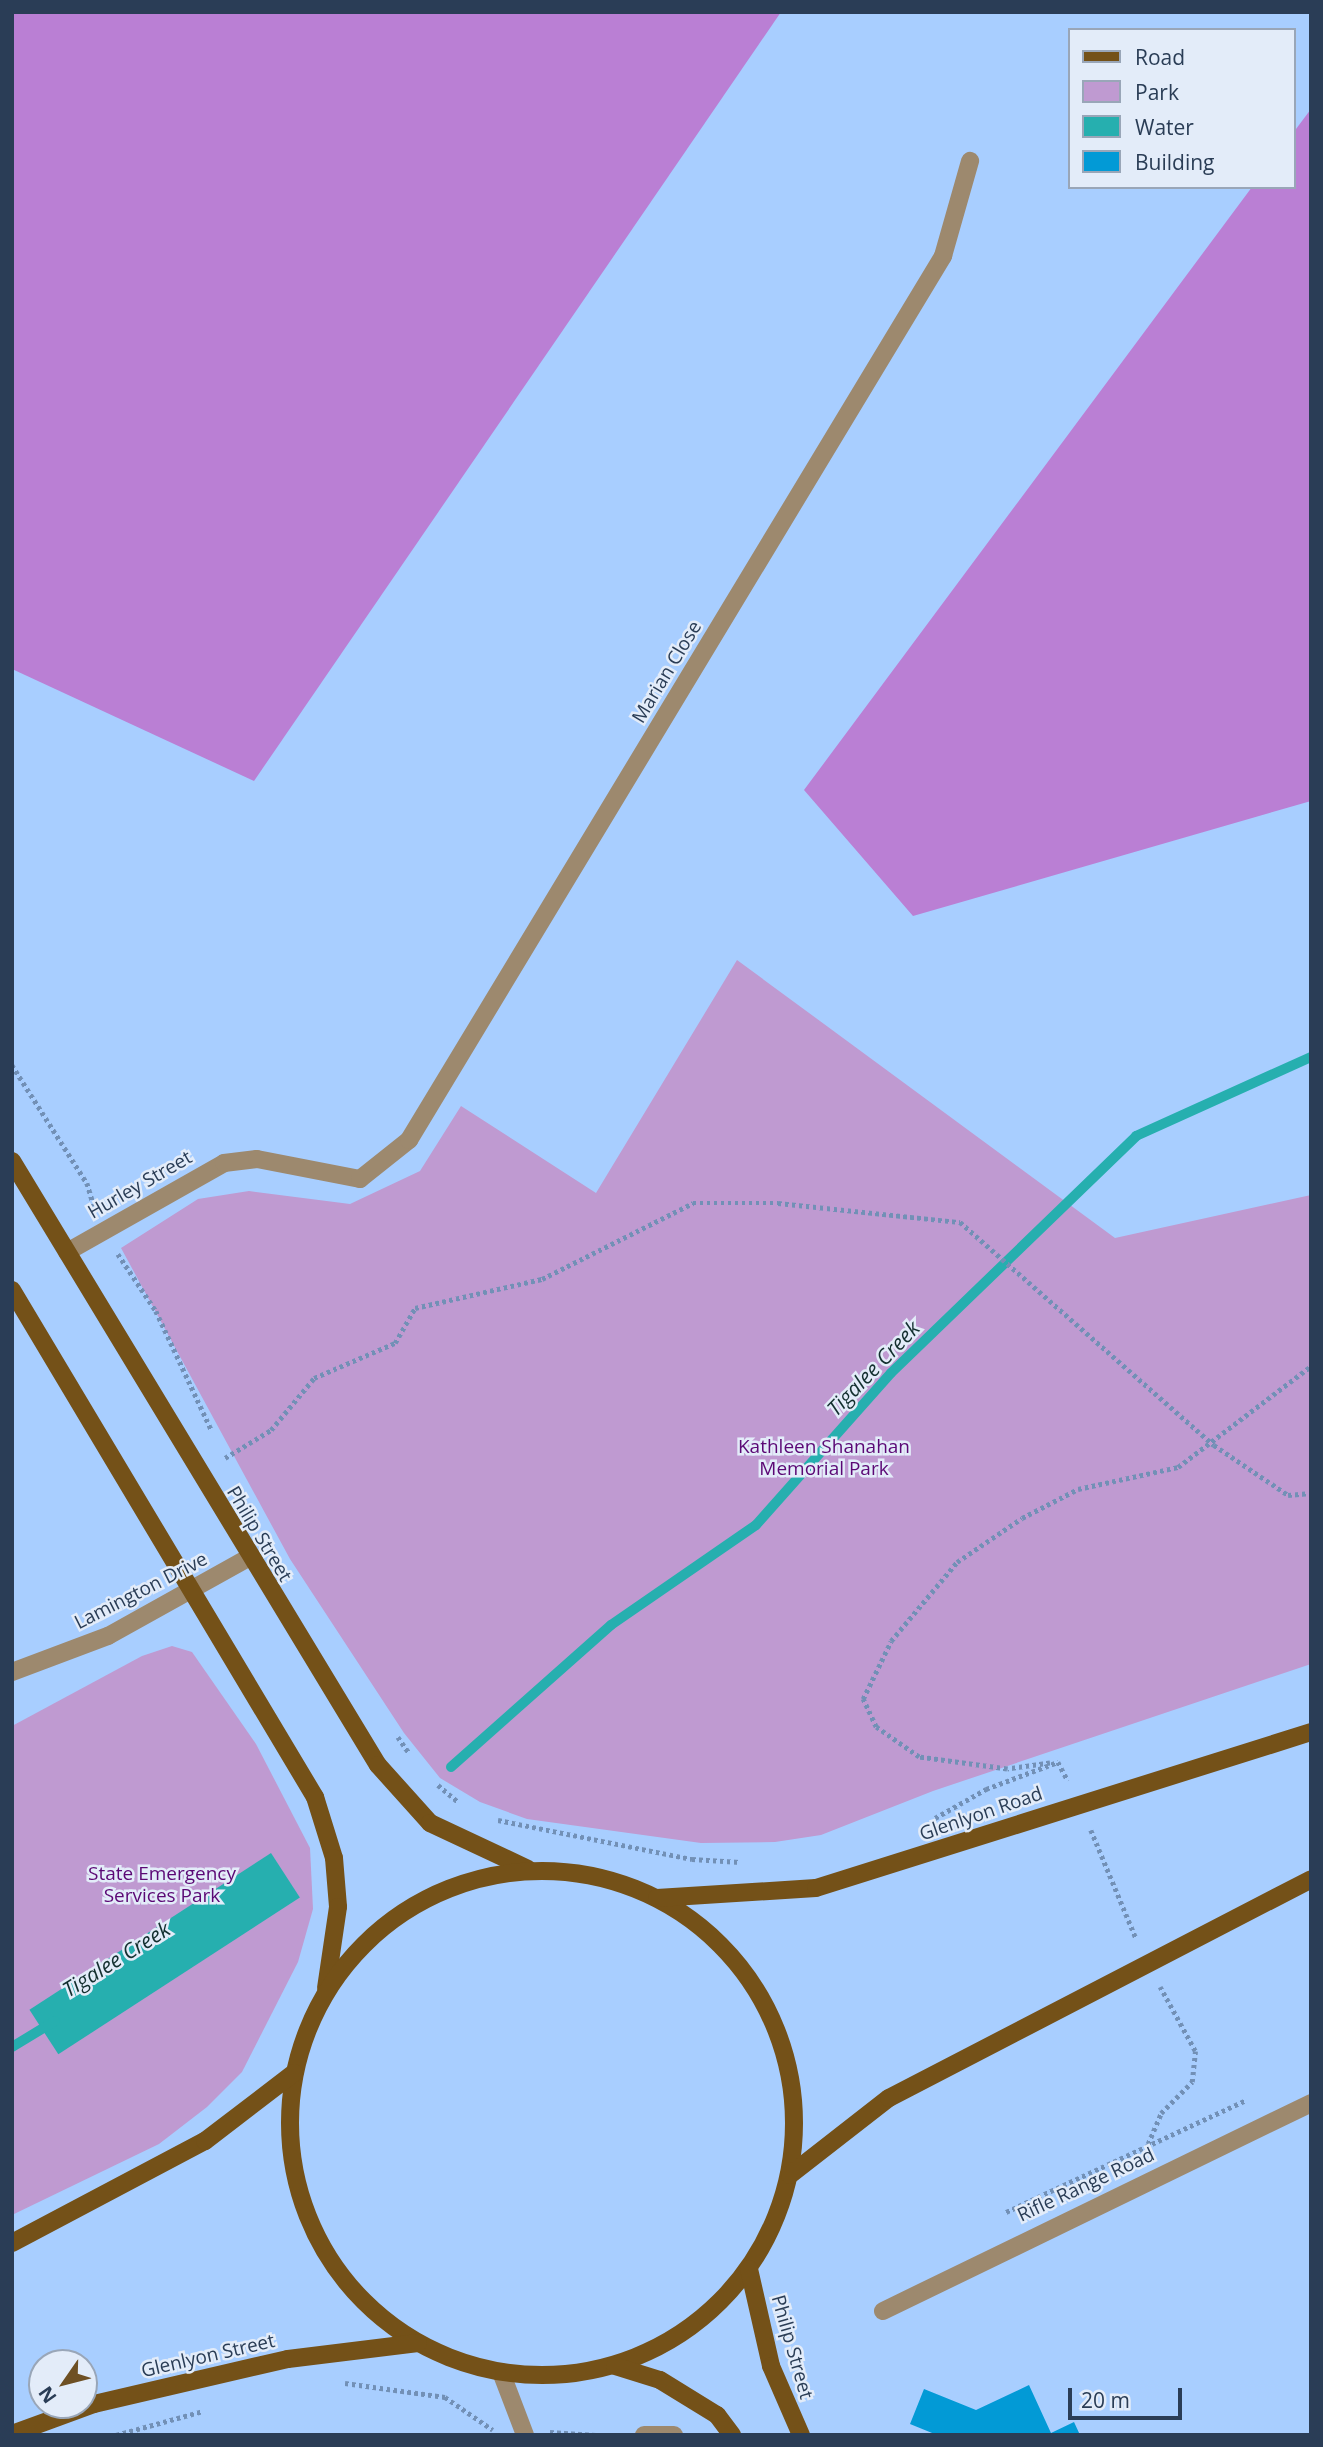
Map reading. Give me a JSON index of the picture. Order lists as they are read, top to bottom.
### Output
{
  "streets": {
    "main road": ["Philip Street", "Glenlyon Road", "Glenlyon Street"],
    "street": [
      "Marian Close",
      "Hurley Street",
      "Lamington Drive",
      "Rifle Range Road"
    ]
  },
  "crossings": [
    ["Marian Close", "Hurley Street"],
    ["Hurley Street", "Philip Street"],
    ["Philip Street", "Lamington Drive"]
  ],
  "water": ["Tigalee Creek"],
  "parks": ["Kathleen Shanahan Memorial Park", "State Emergency Services Park"],
  "legend": [
    "Road",
    "Park",
    "Water",
    "Building"
  ],
  "scale_bar": "20 m",
  "north": "bottom left"
}
